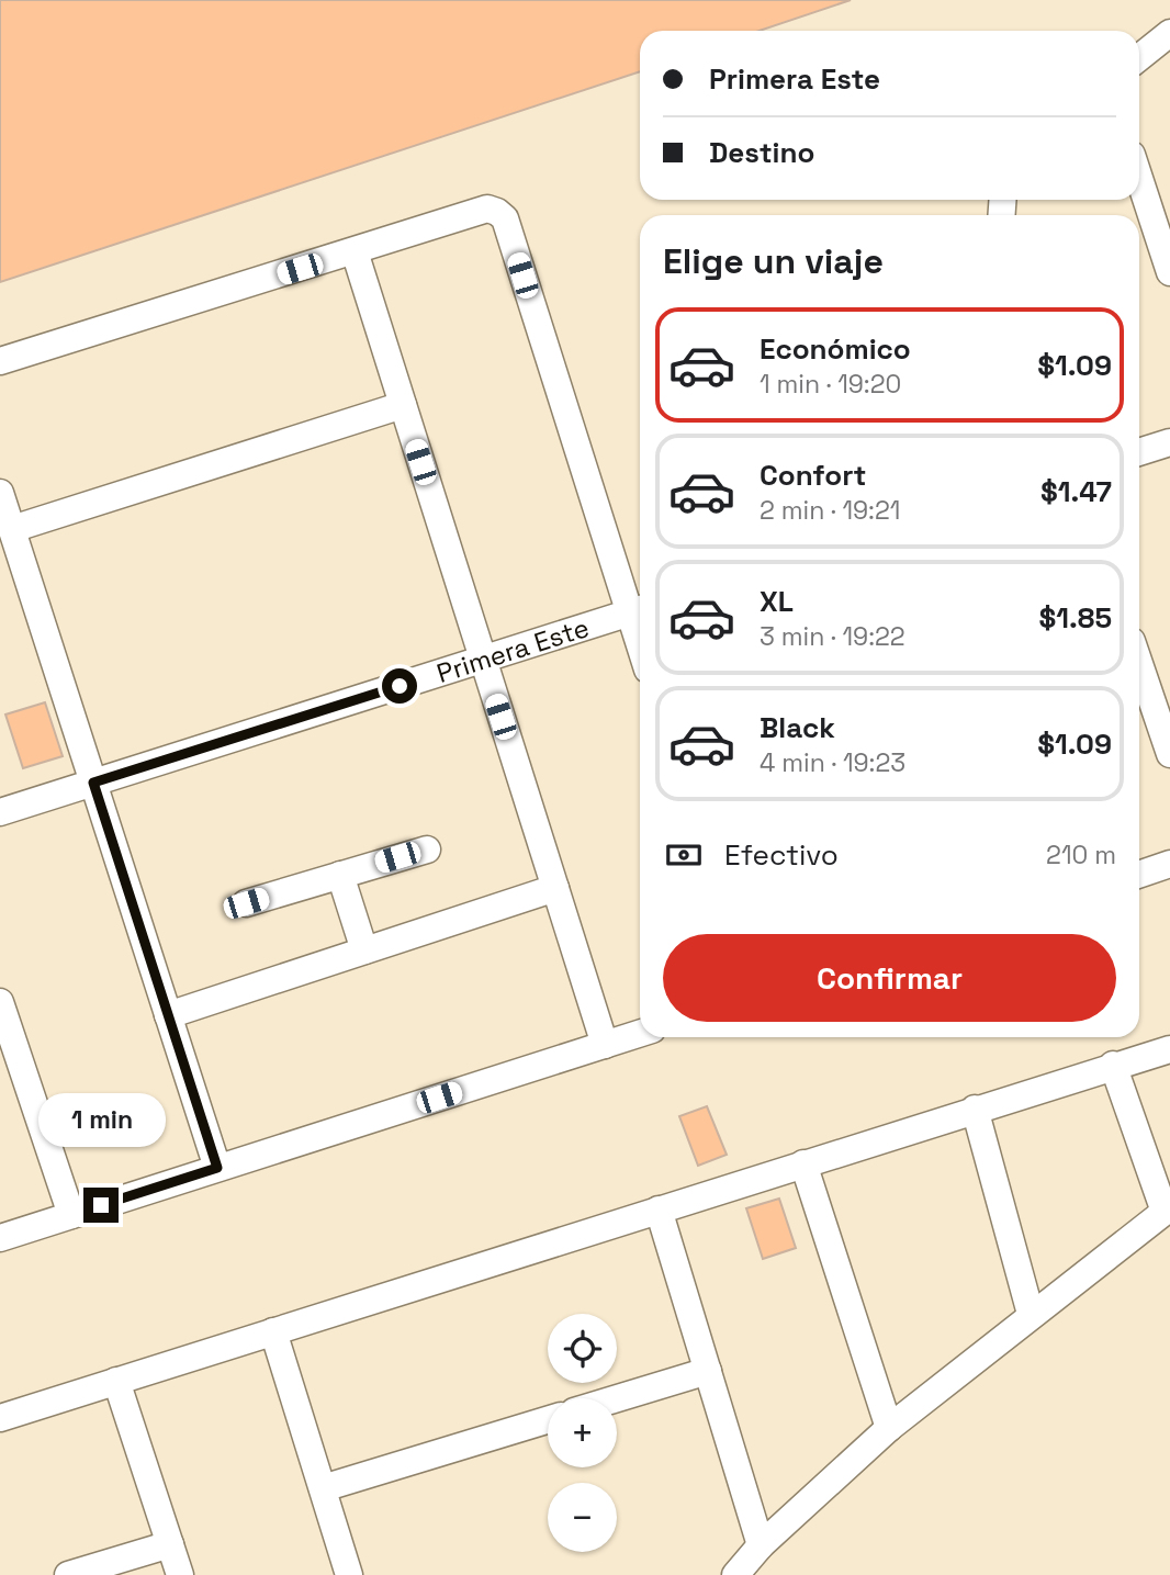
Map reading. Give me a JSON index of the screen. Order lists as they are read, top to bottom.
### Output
{
  "streets": {
    "street": ["Primera Este"]
  },
  "page": {
    "banner": ["Primera Este", "Destino"],
    "heading": "Elige un viaje",
    "list": [
      {
        "name": "Económico",
        "note": "1 min · 19:20",
        "value": "$1.09"
      },
      {
        "name": "Confort",
        "note": "2 min · 19:21",
        "value": "$1.47"
      },
      {
        "name": "XL",
        "note": "3 min · 19:22",
        "value": "$1.85"
      },
      {
        "name": "Black",
        "note": "4 min · 19:23",
        "value": "$1.09"
      }
    ],
    "pay": ["Efectivo", "210 m"],
    "buttons": "Confirmar",
    "bubble": "1 min",
    "map_buttons": ["+", "−"]
  }
}
